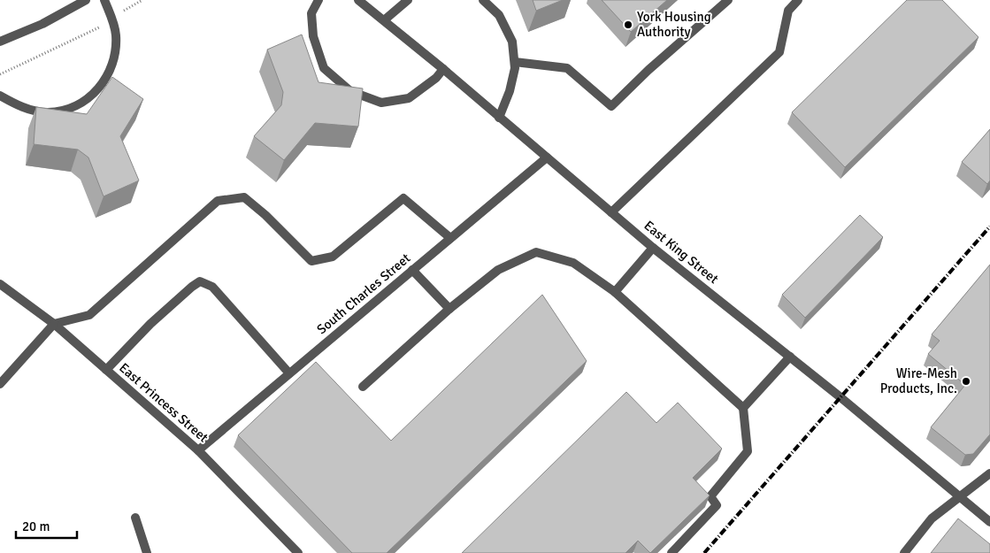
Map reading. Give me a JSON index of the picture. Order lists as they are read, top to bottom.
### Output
{
  "streets": {
    "street": ["East King Street", "South Charles Street", "East Princess Street"]
  },
  "crossings": [
    ["East King Street", "South Charles Street"],
    ["South Charles Street", "East Princess Street"]
  ],
  "places": ["York Housing Authority", "Wire-Mesh Products, Inc."],
  "scale_bar": "20 m"
}
